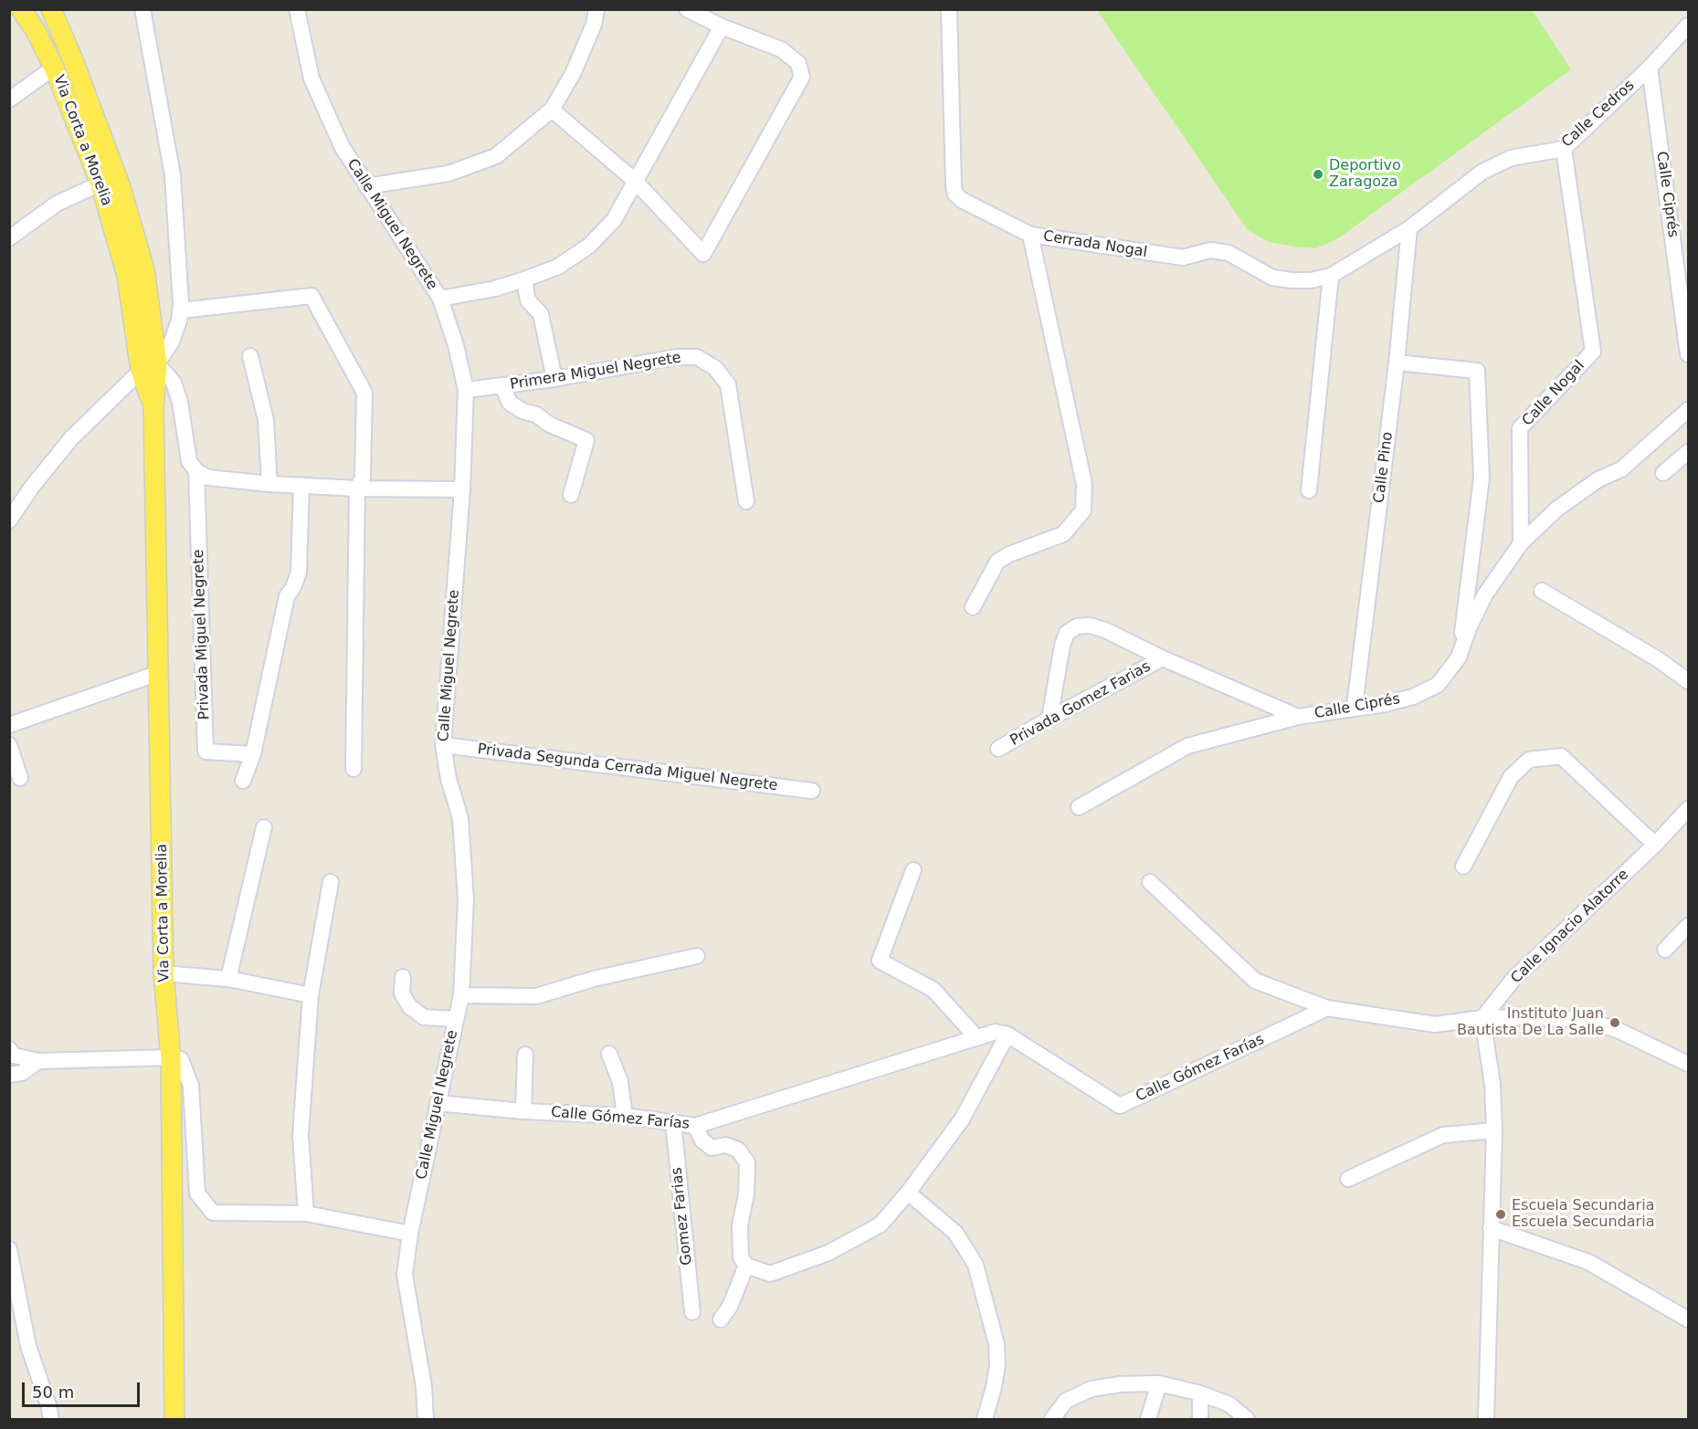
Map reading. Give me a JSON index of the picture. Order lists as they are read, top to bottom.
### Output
{
  "streets": {
    "main road": ["Via Corta a Morelia"],
    "street": [
      "Calle Cedros",
      "Calle Ciprés",
      "Calle Miguel Negrete",
      "Cerrada Nogal",
      "Primera Miguel Negrete",
      "Calle Nogal",
      "Calle Pino",
      "Privada Miguel Negrete",
      "Privada Gomez Farias",
      "Privada Segunda Cerrada Miguel Negrete",
      "Calle Ignacio Alatorre",
      "Calle Gómez Farías",
      "Gomez Farias"
    ]
  },
  "crossings": [
    ["Calle Cedros", "Calle Ciprés"],
    ["Calle Cedros", "Cerrada Nogal"],
    ["Calle Cedros", "Calle Nogal"],
    ["Calle Cedros", "Calle Pino"],
    ["Via Corta a Morelia", "Privada Miguel Negrete"],
    ["Calle Ciprés", "Calle Nogal"],
    ["Calle Ciprés", "Calle Pino"],
    ["Calle Miguel Negrete", "Primera Miguel Negrete"],
    ["Calle Miguel Negrete", "Privada Segunda Cerrada Miguel Negrete"],
    ["Calle Miguel Negrete", "Calle Gómez Farías"],
    ["Cerrada Nogal", "Calle Pino"],
    ["Calle Gómez Farías", "Gomez Farias"]
  ],
  "places": ["Deportivo Zaragoza", "Instituto Juan Bautista De La Salle", "Escuela Secundaria Escuela Secundaria"],
  "scale_bar": "50 m"
}
